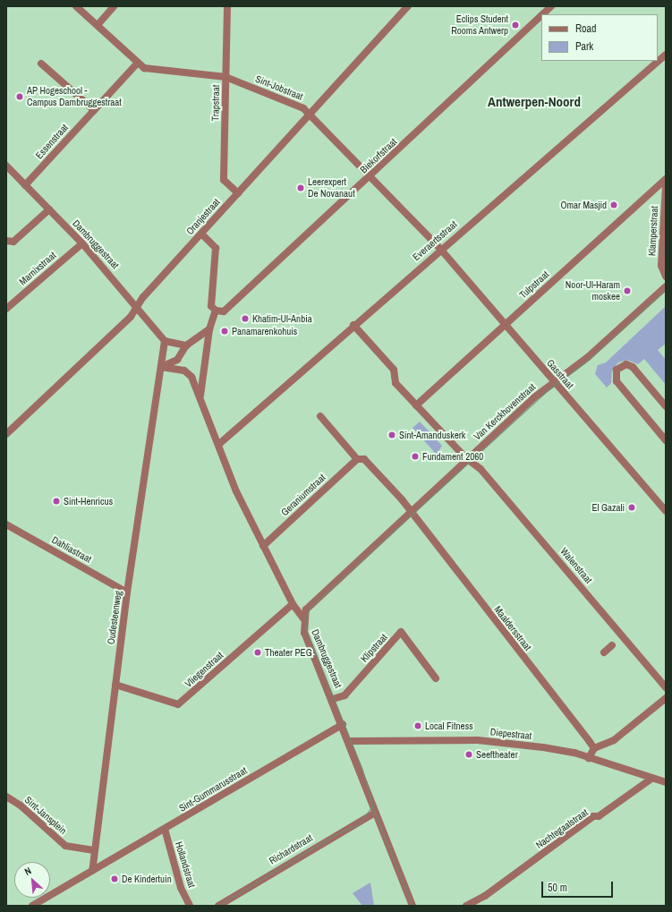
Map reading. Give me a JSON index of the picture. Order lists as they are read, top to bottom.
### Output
{
  "streets": {
    "street": [
      "Sint-Jobstraat",
      "Trapstraat",
      "Essenstraat",
      "Biekorfstraat",
      "Oranjestraat",
      "Klamperstraat",
      "Everaertsstraat",
      "Dambruggestraat",
      "Marnixstraat",
      "Tulpstraat",
      "Gasstraat",
      "Van Kerckhovenstraat",
      "Geraniumstraat",
      "Dahliastraat",
      "Walenstraat",
      "Oudesteenweg",
      "Maaldersstraat",
      "Klipstraat",
      "Vliegenstraat",
      "Diepestraat",
      "Sint-Gummarusstraat",
      "Sint-Jansplein",
      "Nachtegaalstraat",
      "Richardstraat",
      "Hollandstraat"
    ]
  },
  "crossings": [
    ["Sint-Jobstraat", "Trapstraat"],
    ["Sint-Jobstraat", "Essenstraat"],
    ["Sint-Jobstraat", "Biekorfstraat"],
    ["Sint-Jobstraat", "Oranjestraat"],
    ["Sint-Jobstraat", "Everaertsstraat"],
    ["Sint-Jobstraat", "Gasstraat"],
    ["Trapstraat", "Oranjestraat"],
    ["Essenstraat", "Dambruggestraat"],
    ["Oranjestraat", "Dambruggestraat"],
    ["Everaertsstraat", "Dambruggestraat"],
    ["Everaertsstraat", "Gasstraat"],
    ["Everaertsstraat", "Walenstraat"],
    ["Dambruggestraat", "Marnixstraat"],
    ["Dambruggestraat", "Van Kerckhovenstraat"],
    ["Dambruggestraat", "Geraniumstraat"],
    ["Dambruggestraat", "Oudesteenweg"],
    ["Dambruggestraat", "Klipstraat"],
    ["Dambruggestraat", "Vliegenstraat"],
    ["Dambruggestraat", "Diepestraat"],
    ["Dambruggestraat", "Sint-Gummarusstraat"],
    ["Dambruggestraat", "Richardstraat"],
    ["Tulpstraat", "Gasstraat"],
    ["Tulpstraat", "Walenstraat"],
    ["Gasstraat", "Van Kerckhovenstraat"],
    ["Van Kerckhovenstraat", "Walenstraat"],
    ["Van Kerckhovenstraat", "Maaldersstraat"],
    ["Geraniumstraat", "Maaldersstraat"],
    ["Dahliastraat", "Oudesteenweg"],
    ["Oudesteenweg", "Vliegenstraat"],
    ["Oudesteenweg", "Sint-Gummarusstraat"],
    ["Oudesteenweg", "Sint-Jansplein"],
    ["Diepestraat", "Nachtegaalstraat"],
    ["Sint-Gummarusstraat", "Hollandstraat"]
  ],
  "districts": ["Antwerpen-Noord"],
  "places": [
    "Eclips Student Rooms Antwerp",
    "AP Hogeschool - Campus Dambruggestraat",
    "Leerexpert De Novanaut",
    "Omar Masjid",
    "Noor-Ul-Haram moskee",
    "Khatim-Ul-Anbia",
    "Panamarenkohuis",
    "Sint-Amanduskerk",
    "Fundament 2060",
    "Sint-Henricus",
    "El Gazali",
    "Theater PEG",
    "Local Fitness",
    "Seeftheater",
    "De Kindertuin"
  ],
  "legend": ["Road", "Park"],
  "scale_bar": "50 m",
  "north": "top left"
}
